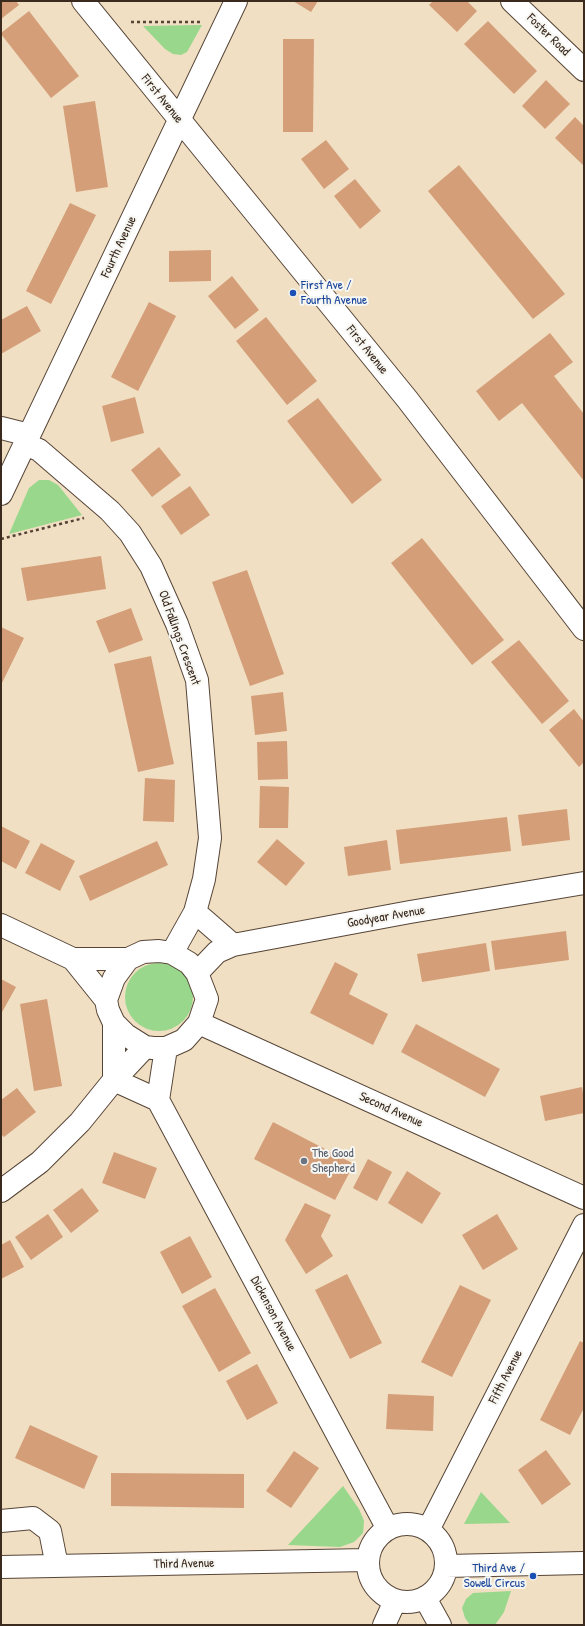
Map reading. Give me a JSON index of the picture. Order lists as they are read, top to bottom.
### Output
{
  "streets": {
    "street": [
      "Foster Road",
      "First Avenue",
      "Fourth Avenue",
      "Old Fallings Crescent",
      "Goodyear Avenue",
      "Second Avenue",
      "Dickenson Avenue",
      "Fifth Avenue",
      "Third Avenue"
    ]
  },
  "crossings": [
    ["First Avenue", "Fourth Avenue"],
    ["Fourth Avenue", "Old Fallings Crescent"],
    ["Old Fallings Crescent", "Goodyear Avenue"],
    ["Old Fallings Crescent", "Second Avenue"],
    ["Goodyear Avenue", "Second Avenue"],
    ["Dickenson Avenue", "Fifth Avenue"],
    ["Dickenson Avenue", "Third Avenue"],
    ["Fifth Avenue", "Third Avenue"]
  ],
  "places": ["First Ave / Fourth Avenue", "The Good Shepherd", "Third Ave / Sowell Circus"]
}
